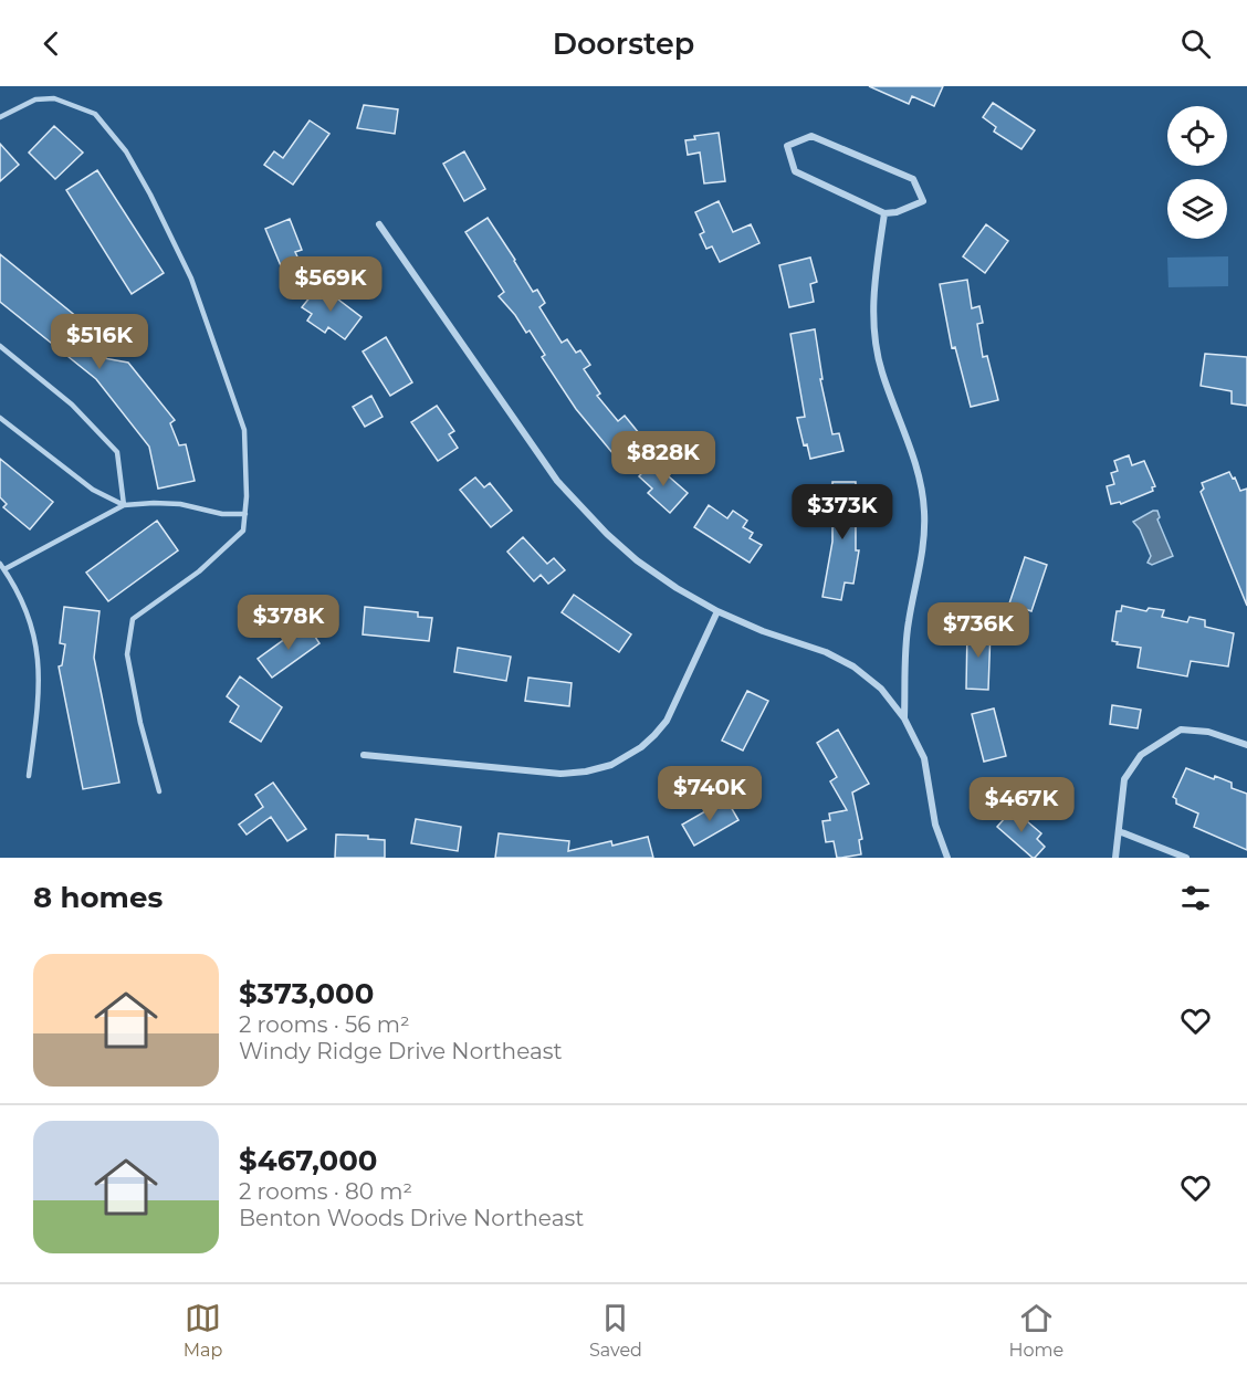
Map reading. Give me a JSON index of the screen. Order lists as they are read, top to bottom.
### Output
{
  "page": {
    "header": "Doorstep",
    "price": [
      "$569K",
      "$516K",
      "$828K",
      "$373K",
      "$378K",
      "$736K",
      "$740K",
      "$467K"
    ],
    "heading": "8 homes",
    "list": [
      {
        "name": "$373,000",
        "note": "2 rooms · 56 m² · Windy Ridge Drive Northeast"
      },
      {
        "name": "$467,000",
        "note": "2 rooms · 80 m² · Benton Woods Drive Northeast"
      }
    ],
    "tabs": ["Map", "Saved", "Home"]
  }
}
